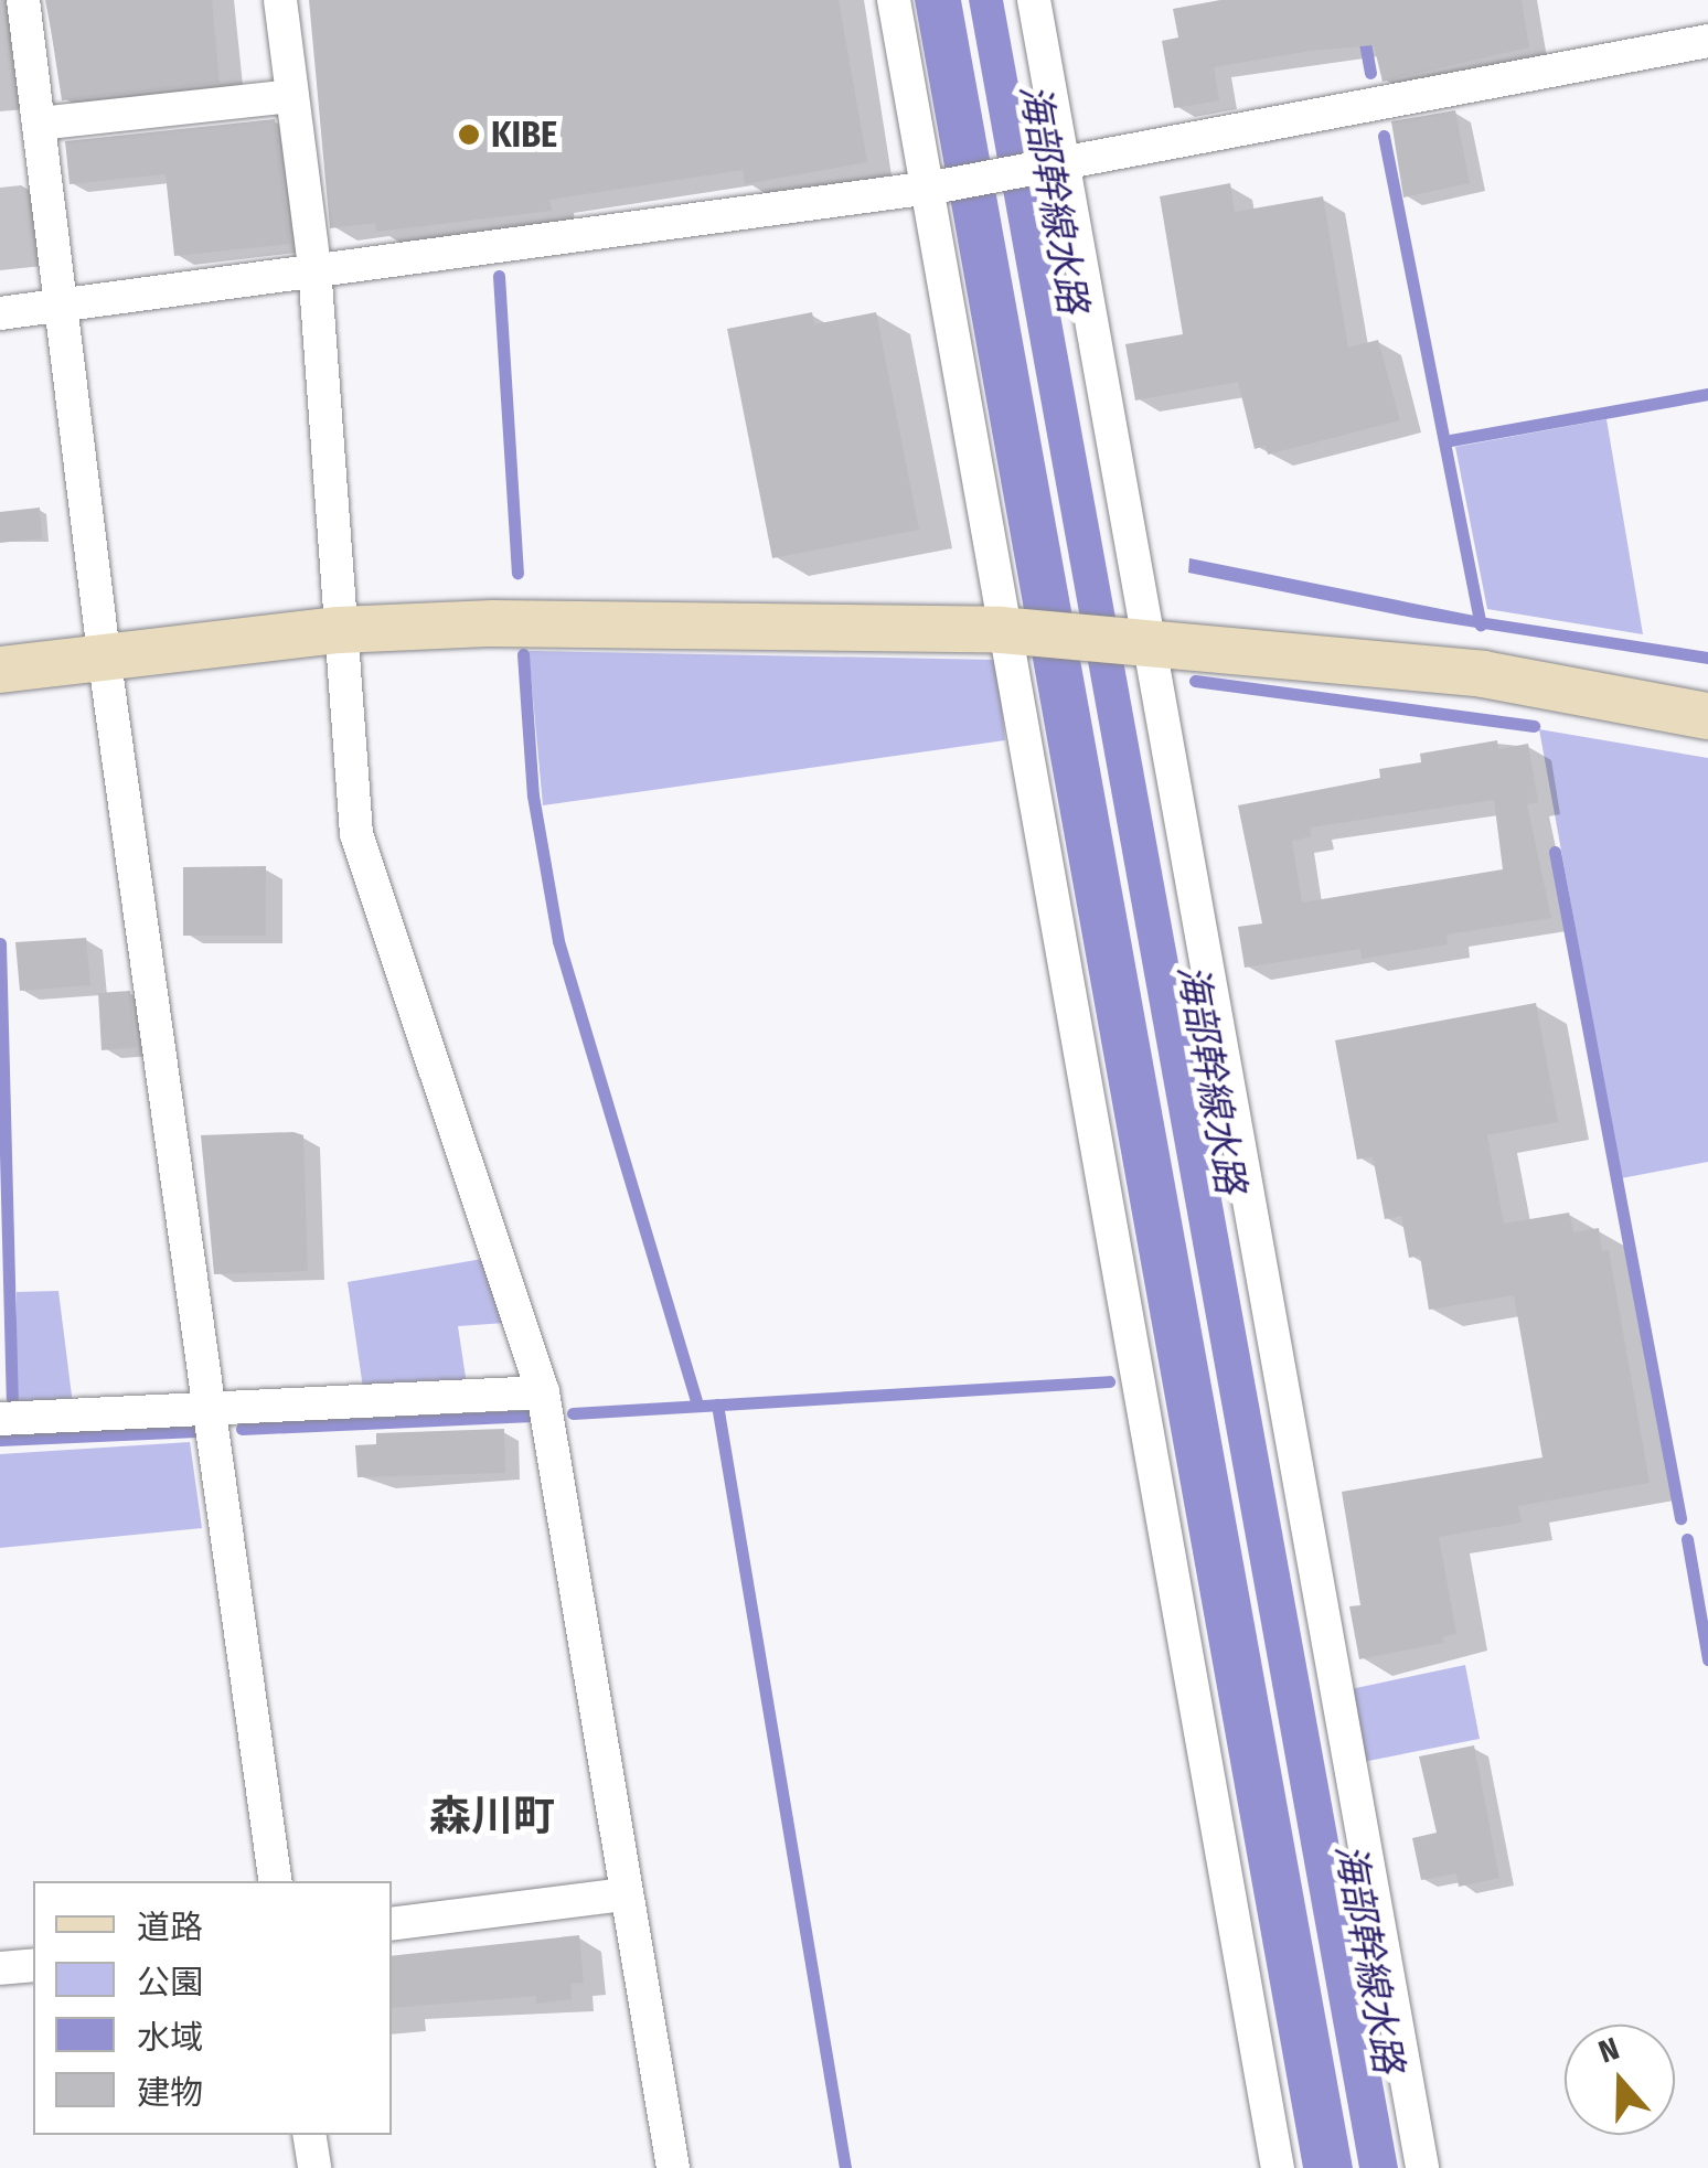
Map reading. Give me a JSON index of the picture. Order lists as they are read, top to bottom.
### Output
{
  "districts": ["森川町"],
  "water": ["海部幹線水路"],
  "places": ["KIBE"],
  "legend": [
    "道路",
    "公園",
    "水域",
    "建物"
  ],
  "north": "top"
}
